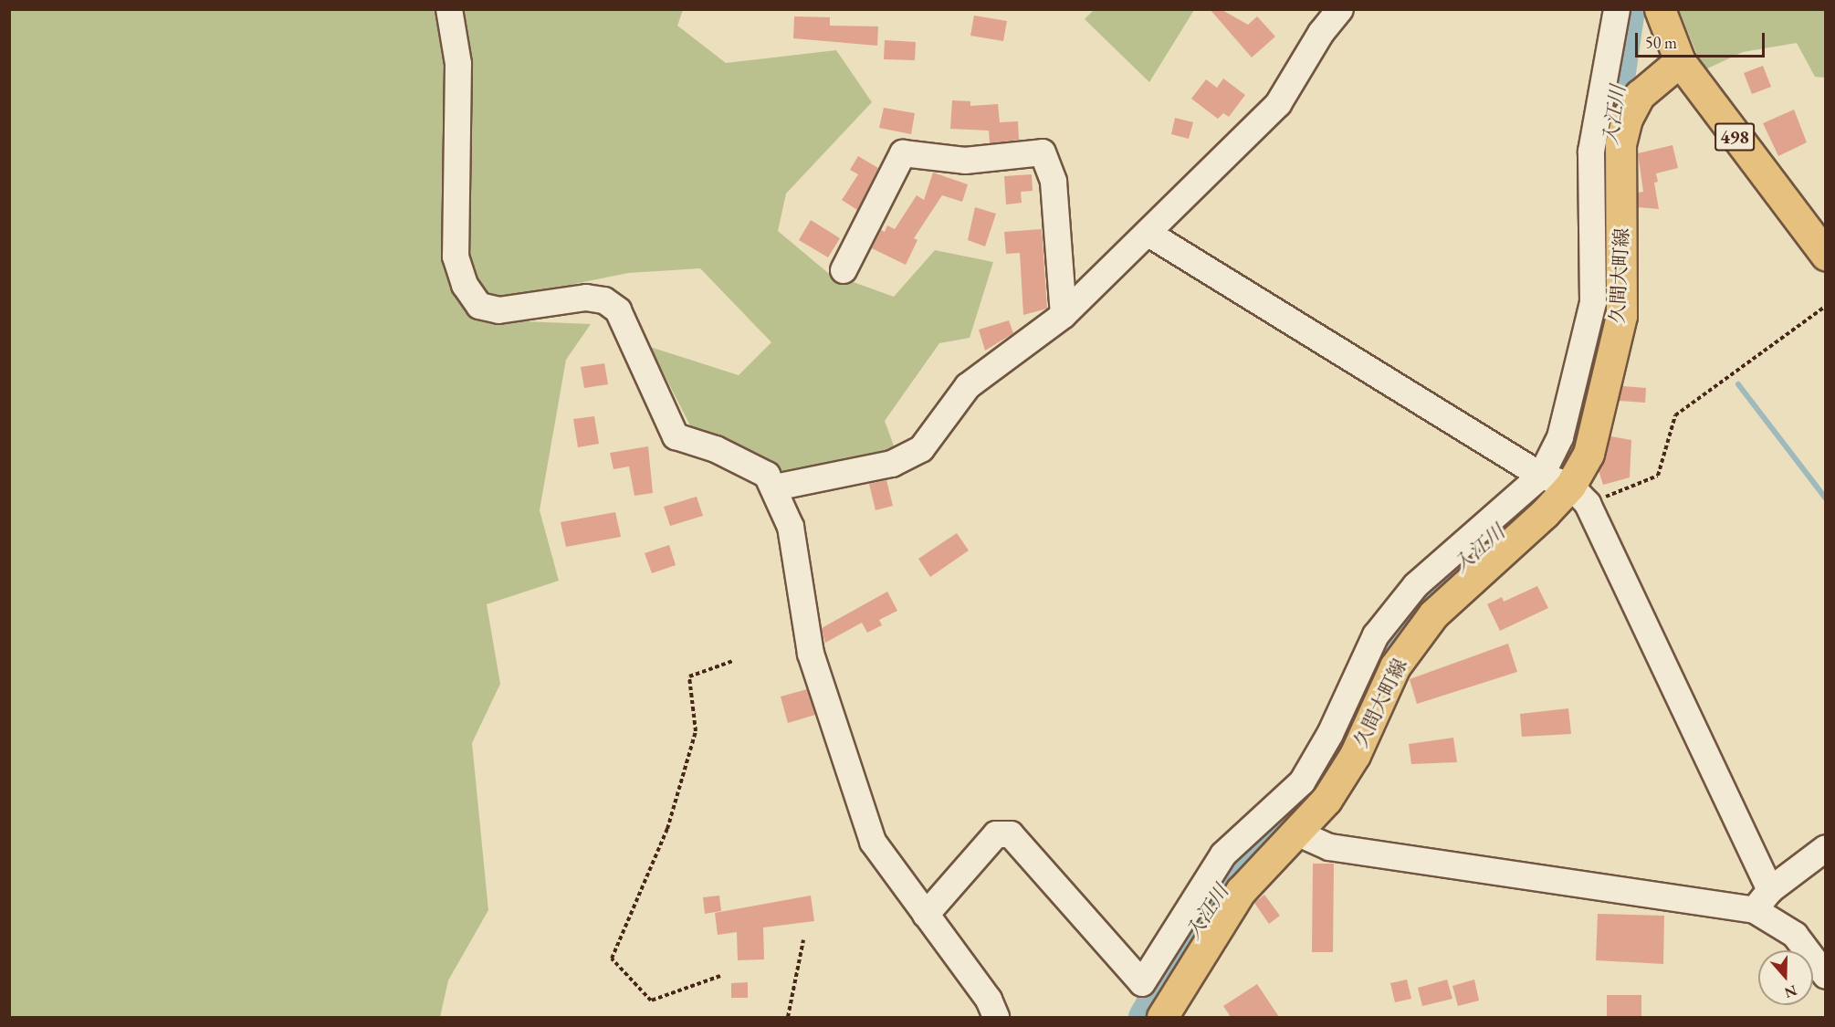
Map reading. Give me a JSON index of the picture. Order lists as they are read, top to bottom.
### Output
{
  "streets": {
    "main road": ["498", "久間大町線"]
  },
  "crossings": [
    ["498", "久間大町線"]
  ],
  "water": ["入江川"],
  "scale_bar": "50 m",
  "north": "bottom"
}
